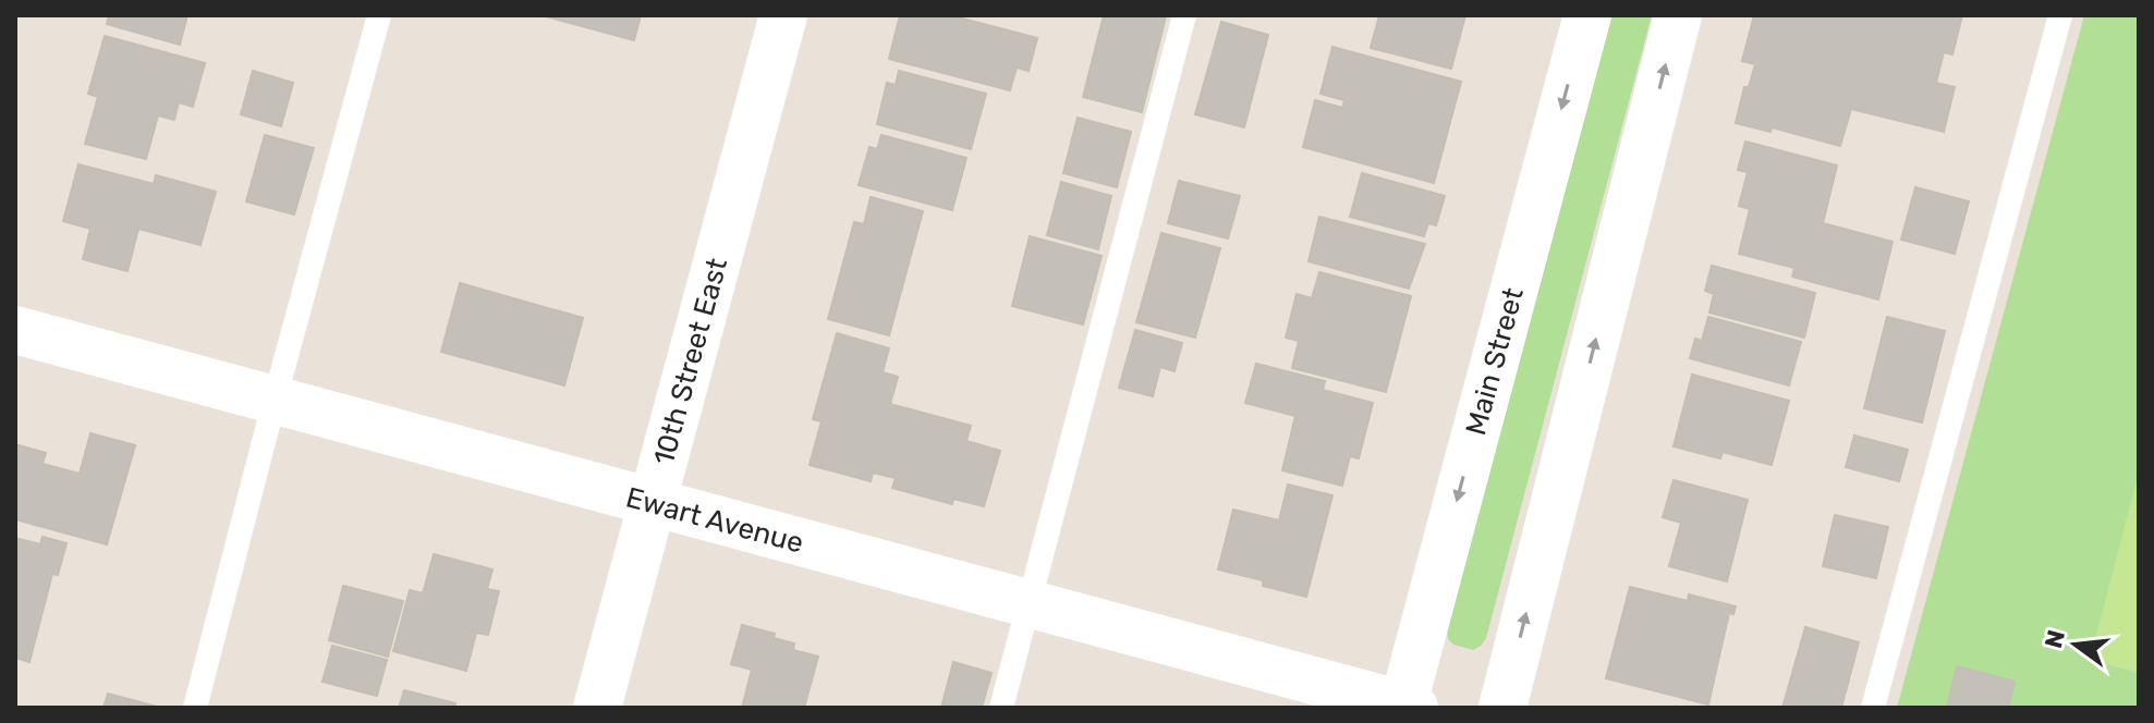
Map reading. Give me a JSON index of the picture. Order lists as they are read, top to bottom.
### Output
{
  "streets": {
    "street": ["10th Street East", "Main Street", "Ewart Avenue"]
  },
  "crossings": [
    ["10th Street East", "Ewart Avenue"],
    ["Main Street", "Ewart Avenue"]
  ],
  "north": "left"
}
